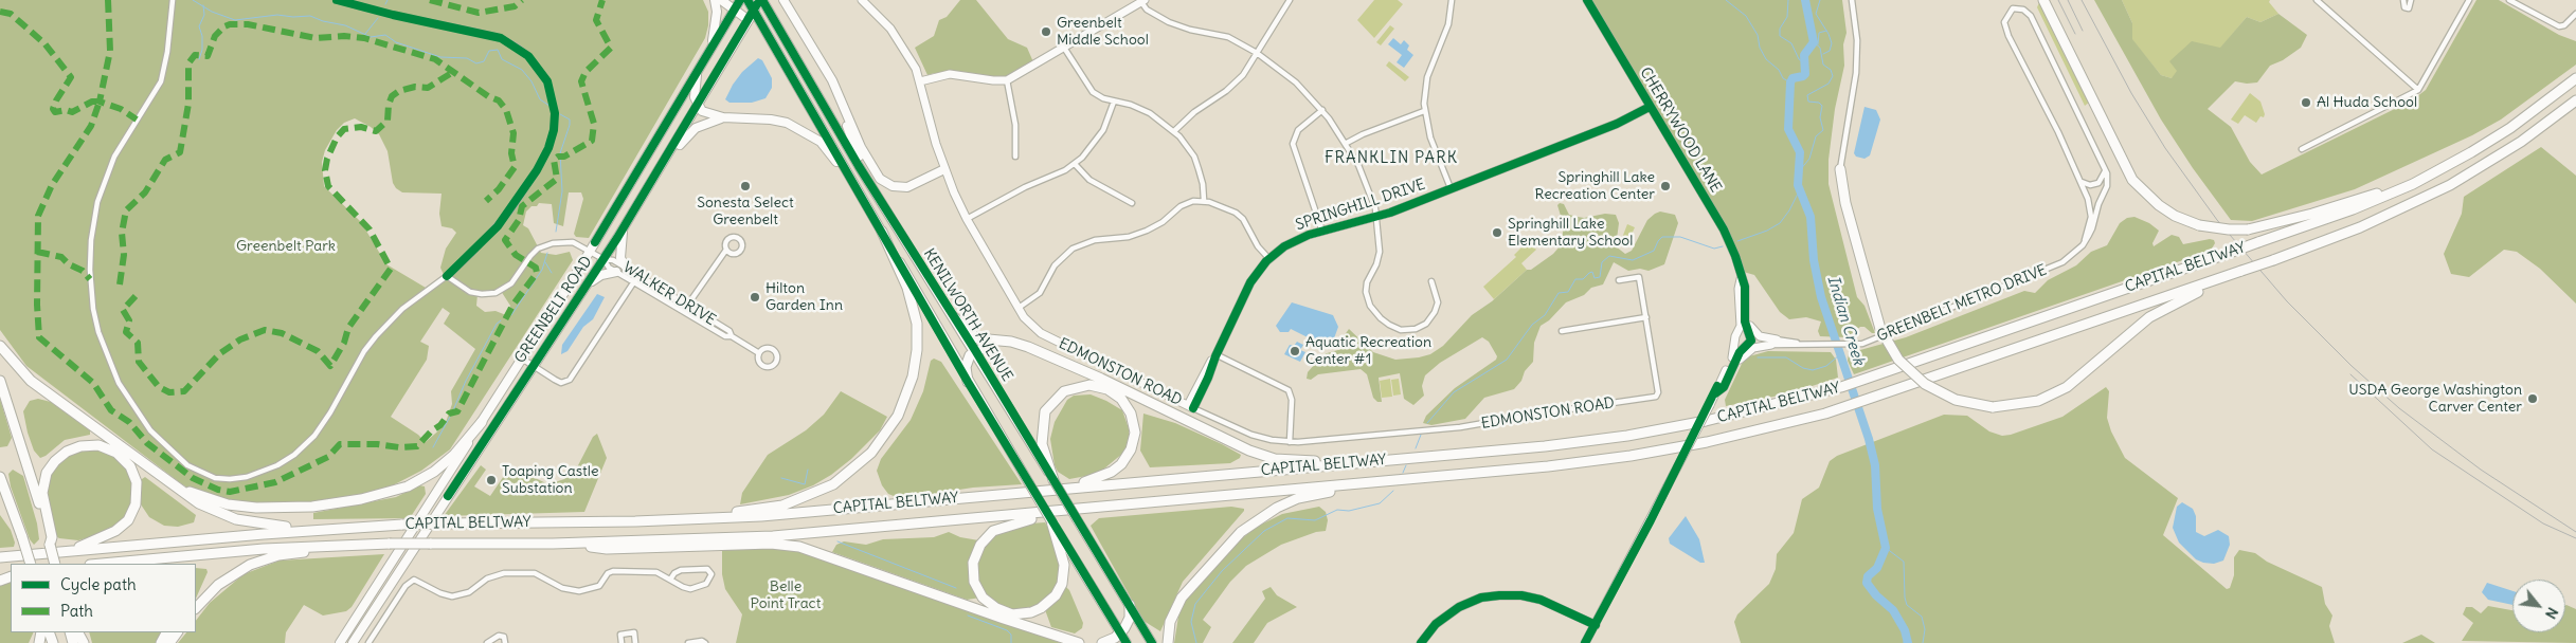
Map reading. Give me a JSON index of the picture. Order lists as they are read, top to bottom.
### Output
{
  "streets": {
    "highway": ["CAPITAL BELTWAY"],
    "main road": ["GREENBELT ROAD", "KENILWORTH AVENUE"],
    "street": [
      "CHERRYWOOD LANE",
      "SPRINGHILL DRIVE",
      "WALKER DRIVE",
      "GREENBELT METRO DRIVE",
      "EDMONSTON ROAD"
    ]
  },
  "crossings": [
    ["CHERRYWOOD LANE", "SPRINGHILL DRIVE"],
    ["CHERRYWOOD LANE", "GREENBELT METRO DRIVE"],
    ["SPRINGHILL DRIVE", "EDMONSTON ROAD"],
    ["WALKER DRIVE", "GREENBELT ROAD"],
    ["GREENBELT ROAD", "KENILWORTH AVENUE"]
  ],
  "districts": ["FRANKLIN PARK"],
  "water": ["Indian Creek"],
  "parks": ["Greenbelt Park", "Belle Point Tract"],
  "places": [
    "Greenbelt Middle School",
    "Al Huda School",
    "Sonesta Select Greenbelt",
    "Springhill Lake Recreation Center",
    "Springhill Lake Elementary School",
    "Hilton Garden Inn",
    "Aquatic Recreation Center #1",
    "USDA George Washington Carver Center",
    "Toaping Castle Substation"
  ],
  "legend": ["Cycle path", "Path"],
  "north": "bottom right"
}
